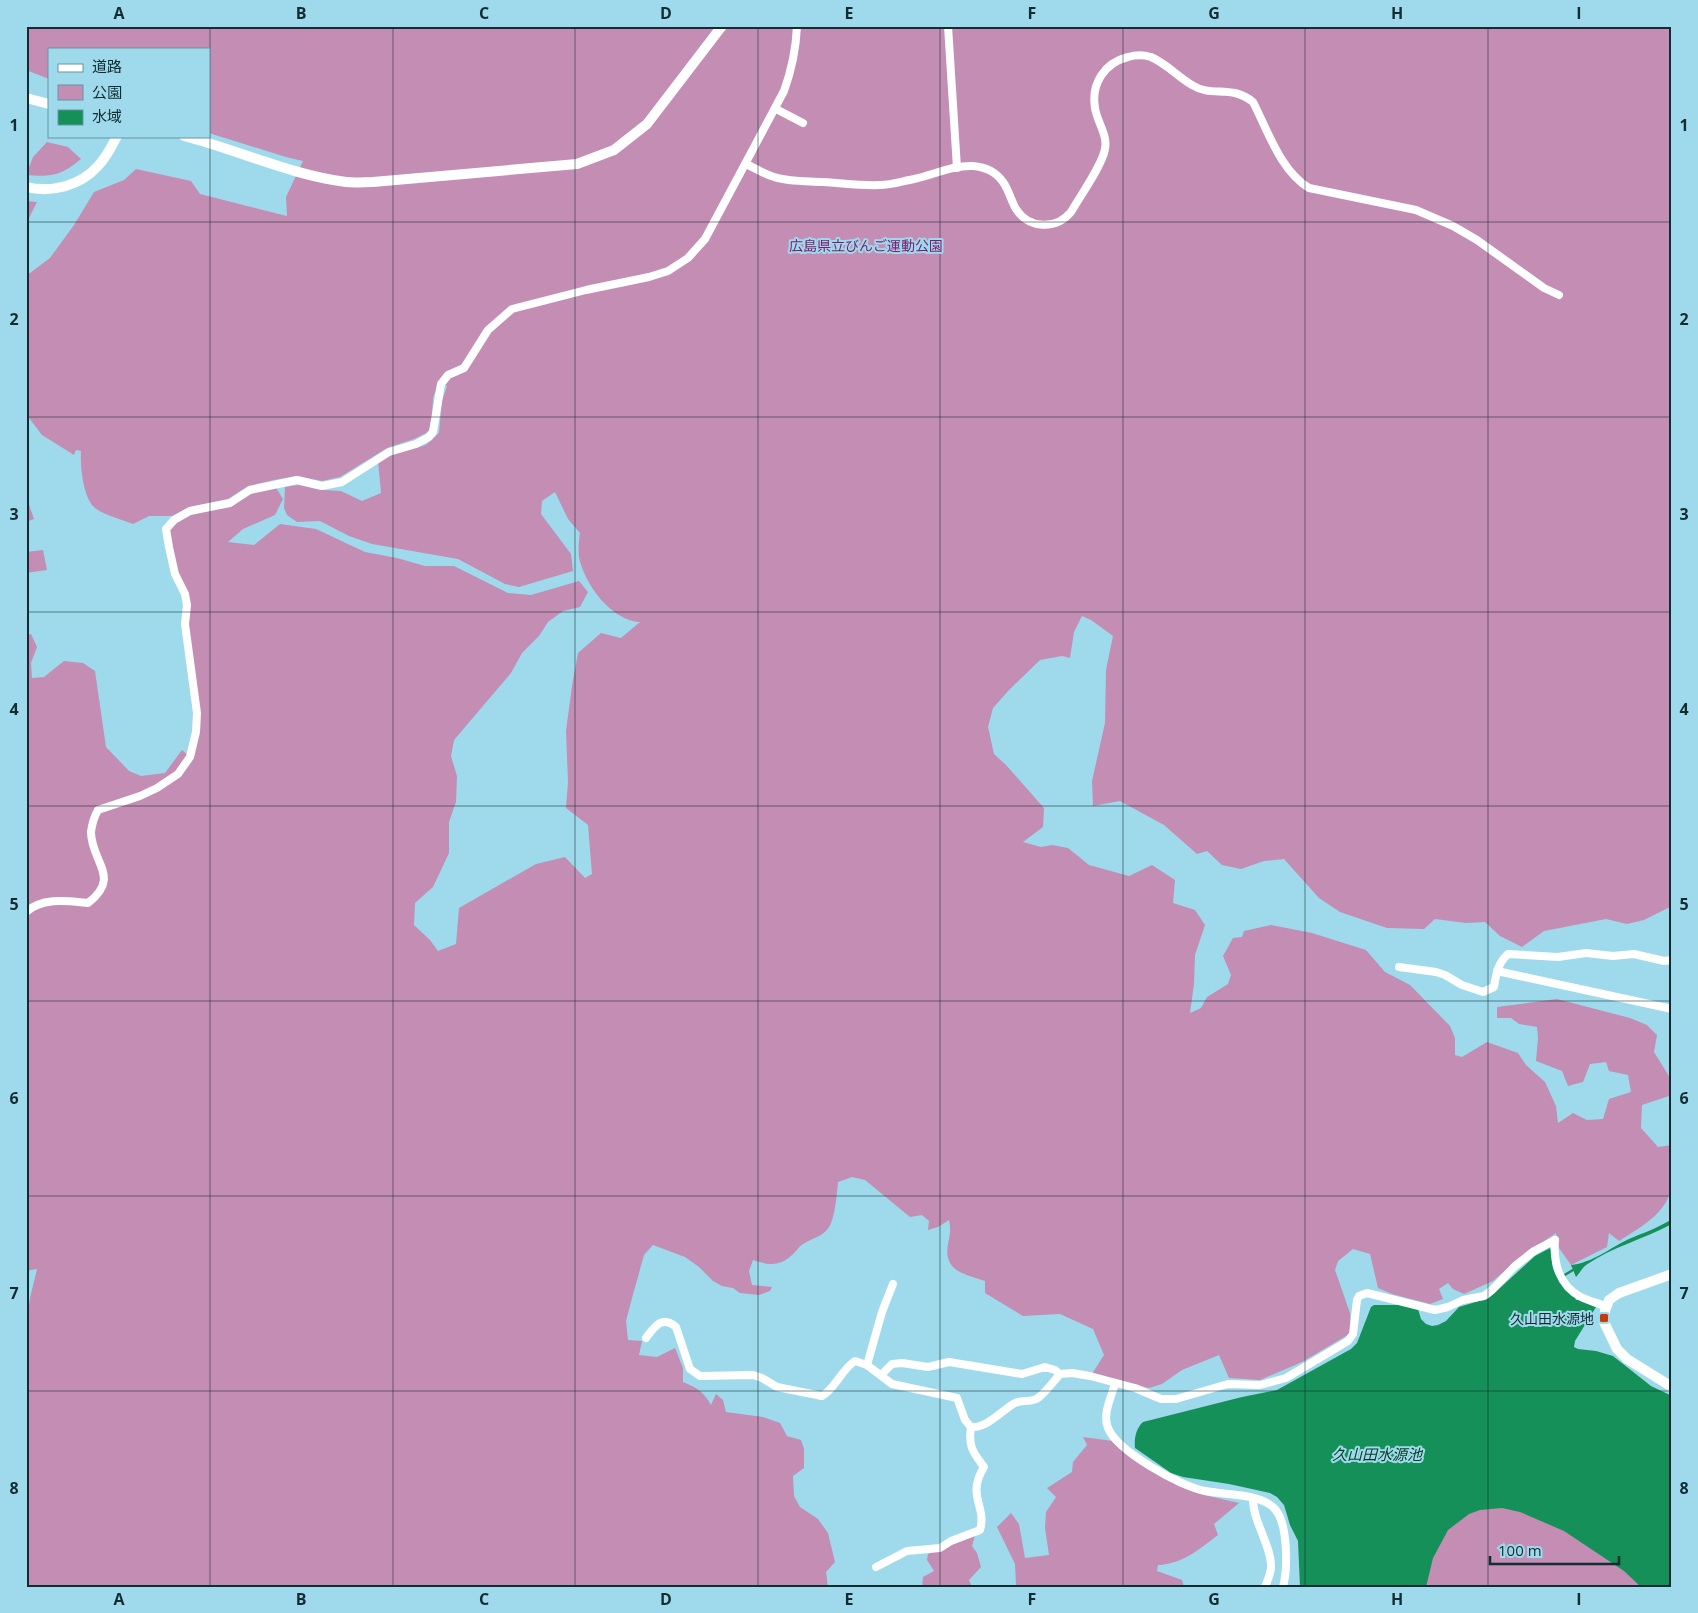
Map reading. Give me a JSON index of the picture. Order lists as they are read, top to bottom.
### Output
{
  "water": ["久山田水源池"],
  "parks": ["広島県立びんご運動公園"],
  "places": {
    "transit": ["久山田水源地"]
  },
  "legend": ["道路", "公園", "水域"],
  "scale_bar": "100 m",
  "grid": {
    "columns": [
      "A",
      "B",
      "C",
      "D",
      "E",
      "F",
      "G",
      "H",
      "I"
    ],
    "rows": [
      "1",
      "2",
      "3",
      "4",
      "5",
      "6",
      "7",
      "8"
    ]
  }
}
